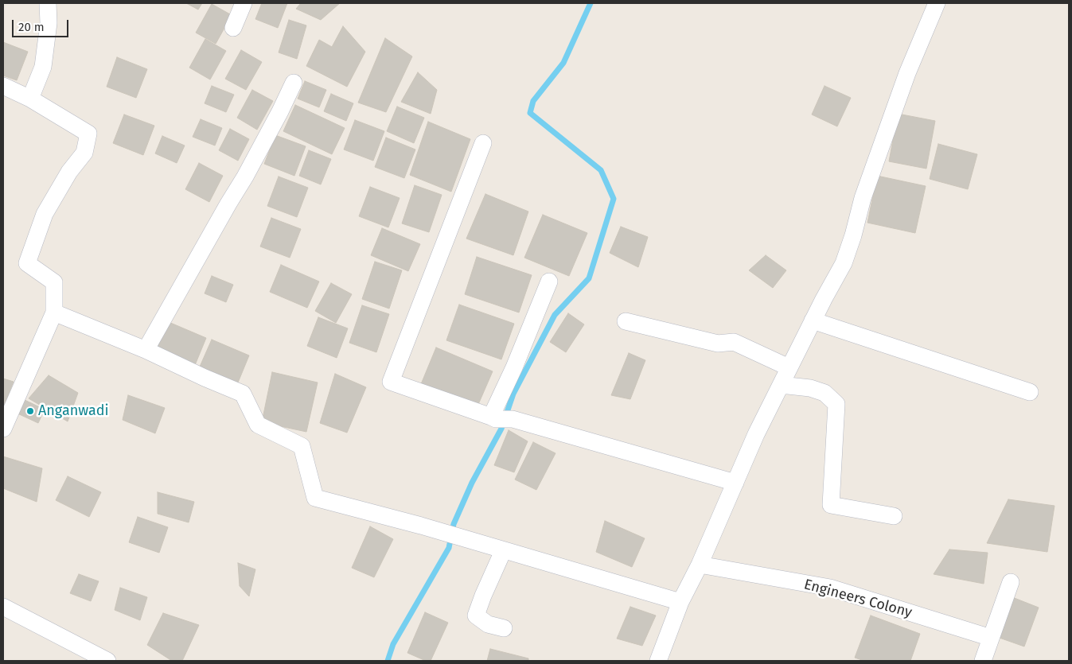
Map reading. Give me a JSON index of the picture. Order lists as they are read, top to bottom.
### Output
{
  "streets": {
    "street": ["Engineers Colony"]
  },
  "places": ["Anganwadi"],
  "scale_bar": "20 m"
}
